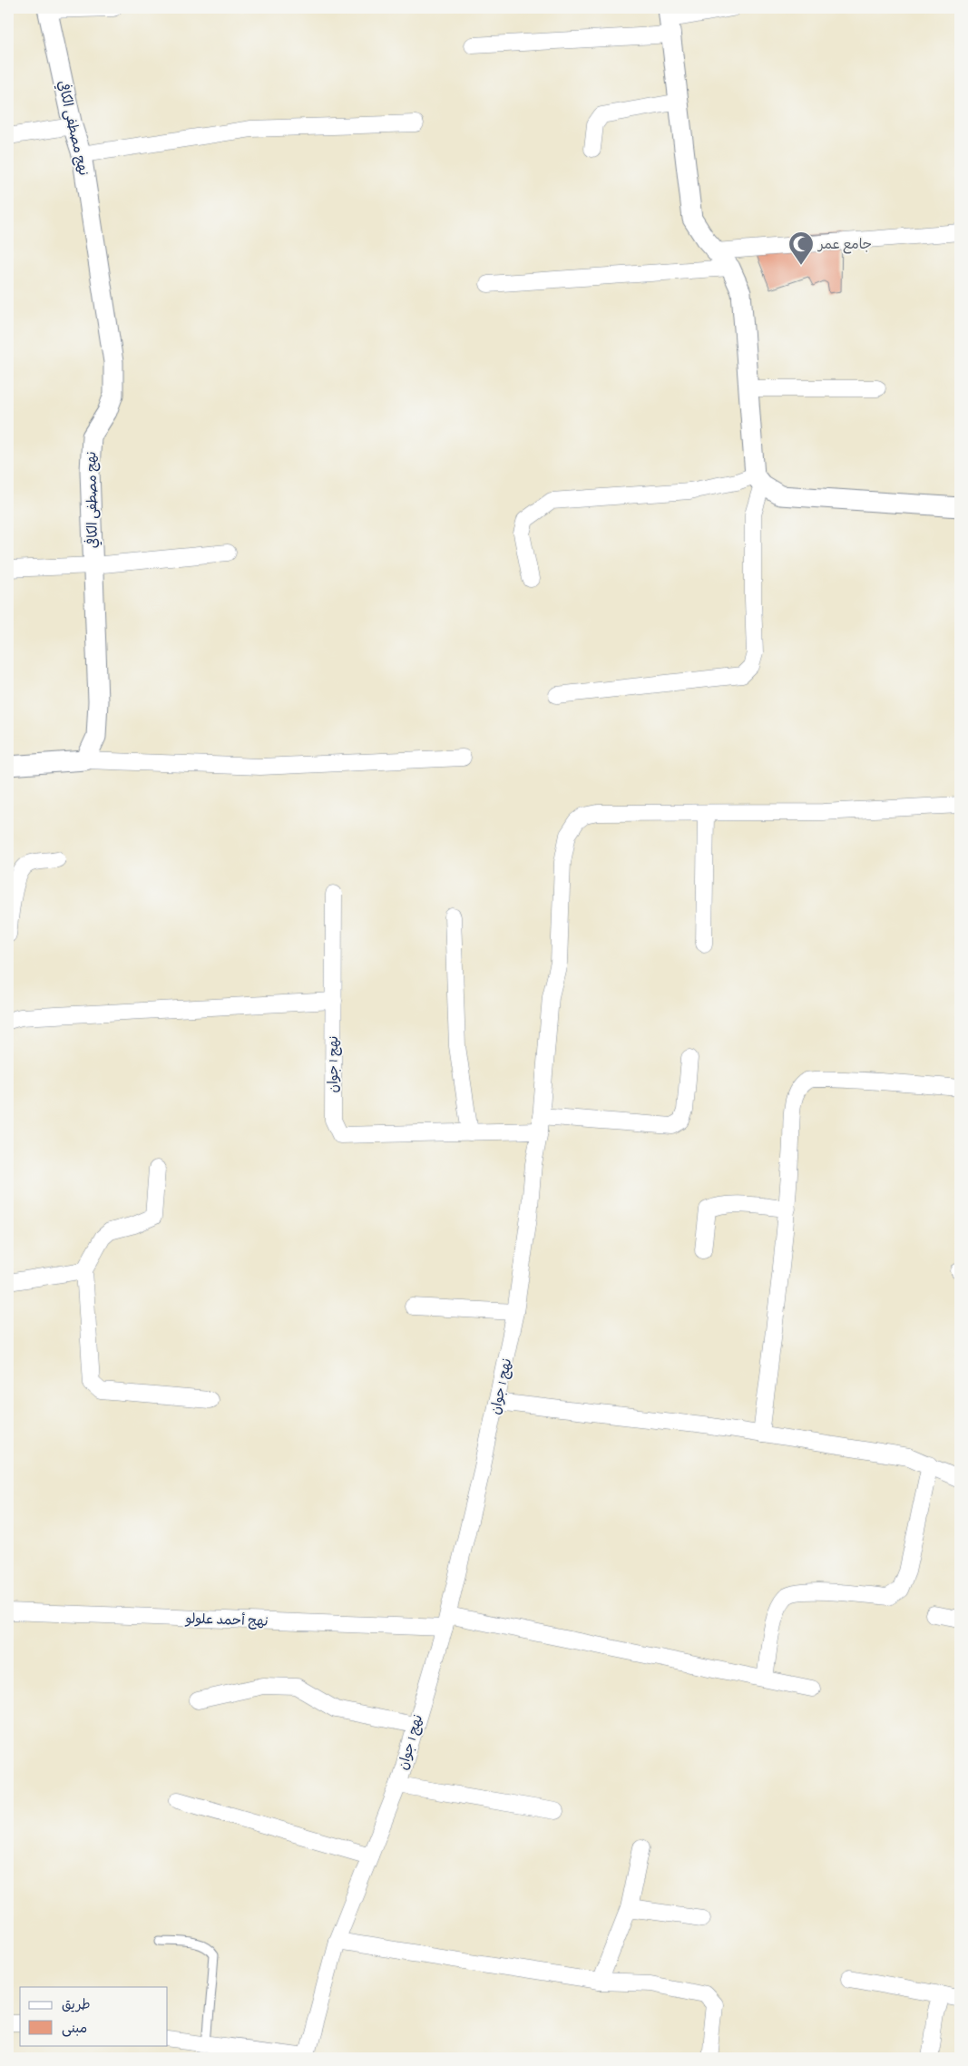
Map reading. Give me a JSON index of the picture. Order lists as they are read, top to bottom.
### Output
{
  "streets": {
    "street": ["نهج مصطفى الكافي", "نهج 1 جوان", "نهج أحمد علولو"]
  },
  "crossings": [
    ["نهج 1 جوان", "نهج أحمد علولو"]
  ],
  "places": {
    "mosque": ["جامع عمر"]
  },
  "legend": ["طريق", "مبنى"]
}
